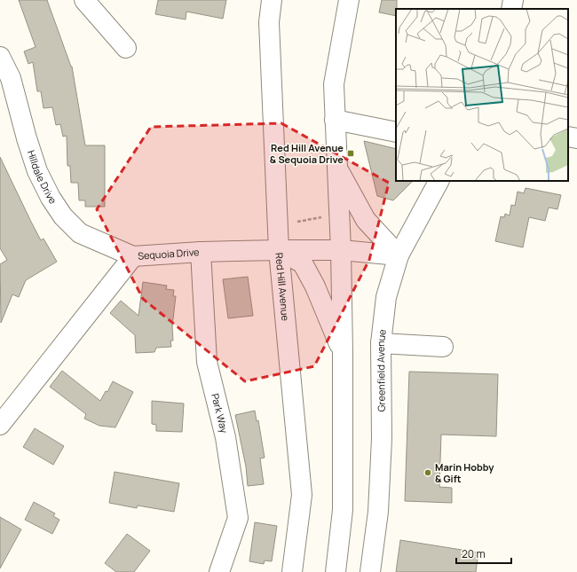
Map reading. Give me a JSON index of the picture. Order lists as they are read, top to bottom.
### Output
{
  "streets": {
    "street": [
      "Hilldale Drive",
      "Sequoia Drive",
      "Red Hill Avenue",
      "Greenfield Avenue",
      "Park Way"
    ]
  },
  "crossings": [
    ["Hilldale Drive", "Sequoia Drive"],
    ["Sequoia Drive", "Red Hill Avenue"],
    ["Sequoia Drive", "Greenfield Avenue"],
    ["Sequoia Drive", "Park Way"]
  ],
  "places": {
    "transit": ["Red Hill Avenue & Sequoia Drive"],
    "other": ["Marin Hobby & Gift"]
  },
  "scale_bar": "20 m"
}
